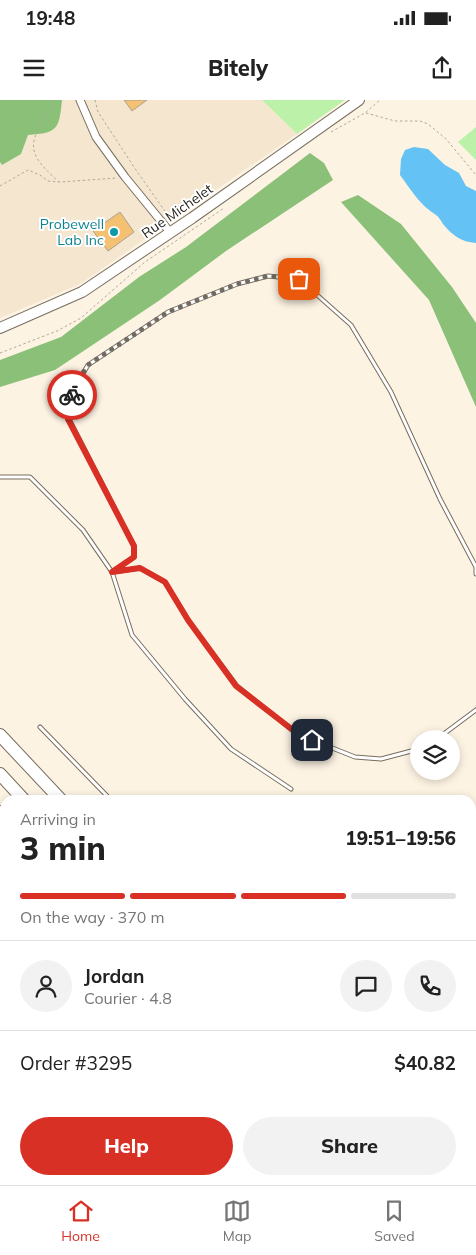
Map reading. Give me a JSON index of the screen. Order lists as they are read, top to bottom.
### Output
{
  "streets": {
    "street": ["Rue Michelet"]
  },
  "places": ["Probewell Lab Inc"],
  "page": {
    "status": "19:48",
    "header": "Bitely",
    "heading": ["3 min", "Arriving in", "19:51–19:56"],
    "panel": [
      "Jordan",
      "Courier · 4.8",
      "Order #3295",
      "$40.82"
    ],
    "bar": "On the way · 370 m",
    "buttons": ["Help", "Share"],
    "tabs": ["Home", "Map", "Saved"]
  }
}
